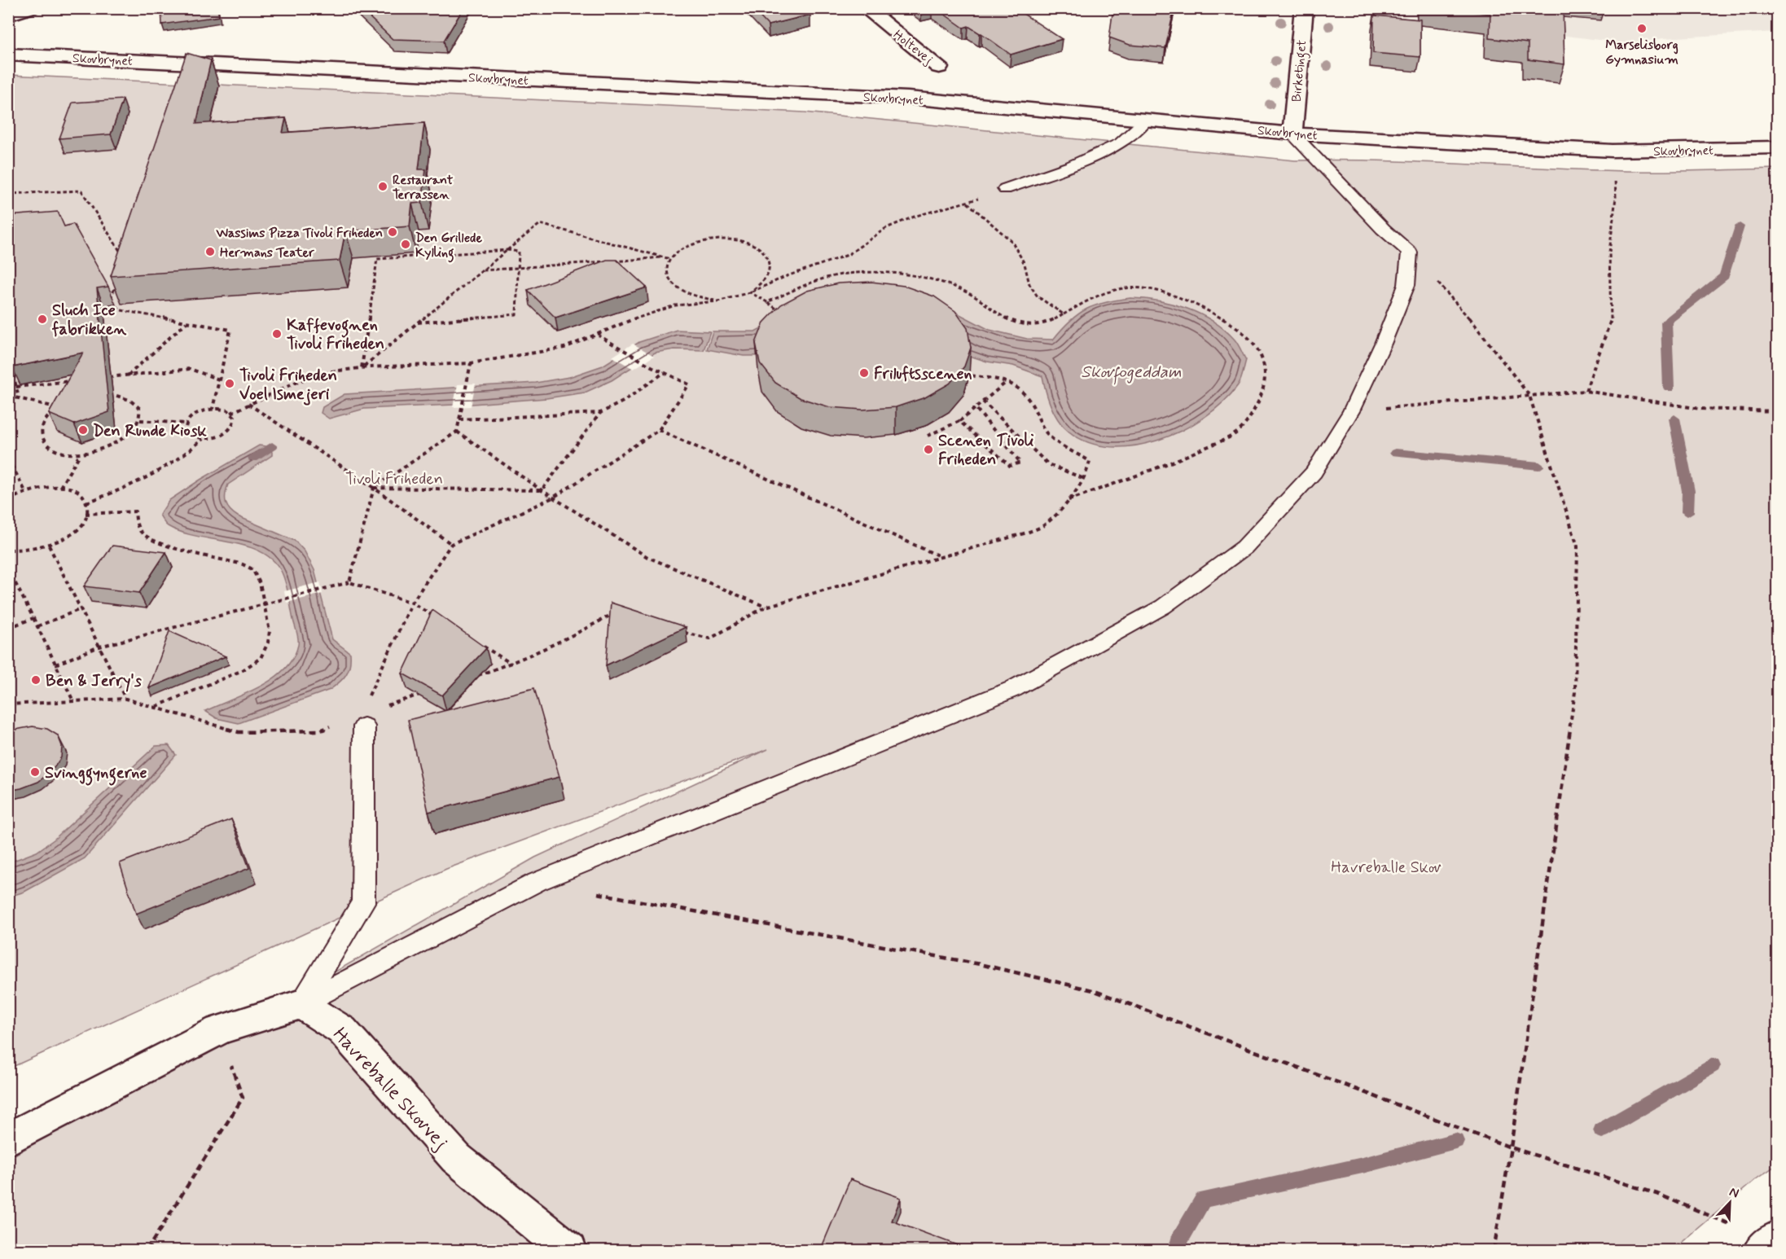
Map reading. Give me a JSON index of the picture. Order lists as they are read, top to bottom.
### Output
{
  "streets": {
    "street": [
      "Holtevej",
      "Skovbrynet",
      "Birketinget",
      "Havreballe Skovvej"
    ]
  },
  "crossings": [
    ["Skovbrynet", "Birketinget"]
  ],
  "water": ["Skovfogeddam"],
  "parks": ["Tivoli Friheden", "Havreballe Skov"],
  "places": [
    "Marselisborg Gymnasium",
    "Restaurant Terrassen",
    "Wassims Pizza Tivoli Friheden",
    "Den Grillede Kylling",
    "Hermans Teater",
    "Sluch Ice fabrikken",
    "Kaffevognen Tivoli Friheden",
    "Friluftsscenen",
    "Tivoli Friheden Voel Ismejeri",
    "Den Runde Kiosk",
    "Scenen Tivoli Friheden",
    "Ben & Jerry's",
    "Svinggyngerne"
  ],
  "north": "top right"
}
